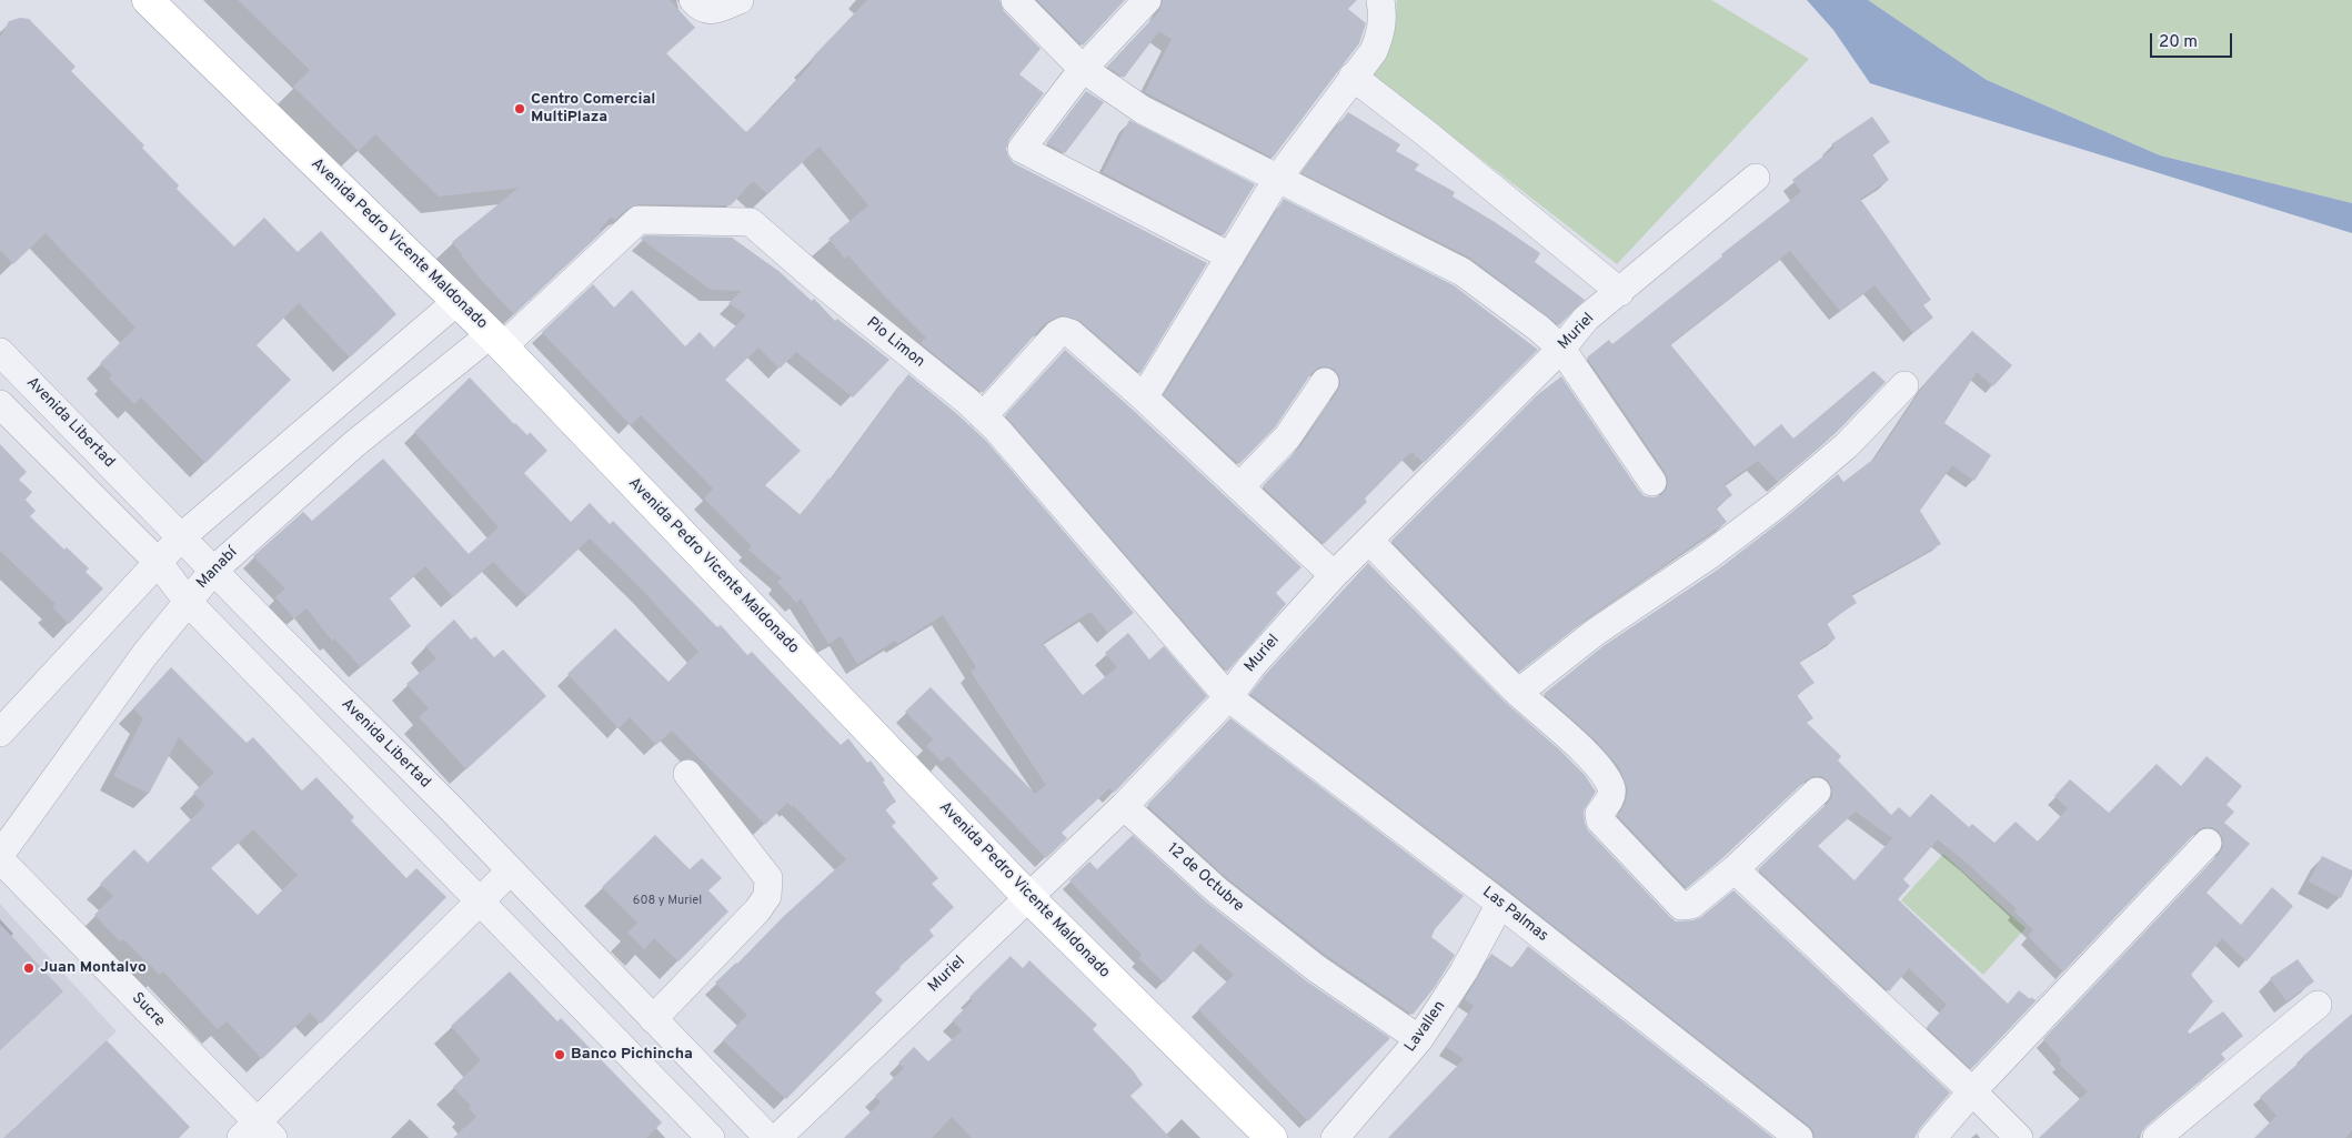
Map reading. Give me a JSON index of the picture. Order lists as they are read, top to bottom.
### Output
{
  "streets": {
    "main road": ["Avenida Pedro Vicente Maldonado"],
    "street": [
      "Muriel",
      "Pio Limon",
      "Avenida Libertad",
      "Manabí",
      "12 de Octubre",
      "Las Palmas",
      "Sucre",
      "Lavallen"
    ]
  },
  "crossings": [
    ["Avenida Pedro Vicente Maldonado", "Muriel"],
    ["Avenida Pedro Vicente Maldonado", "Pio Limon"],
    ["Avenida Pedro Vicente Maldonado", "Manabí"],
    ["Muriel", "Pio Limon"],
    ["Muriel", "12 de Octubre"],
    ["Muriel", "Las Palmas"],
    ["Pio Limon", "Manabí"],
    ["Pio Limon", "Las Palmas"],
    ["Avenida Libertad", "Manabí"],
    ["12 de Octubre", "Lavallen"],
    ["Las Palmas", "Lavallen"]
  ],
  "places": ["Centro Comercial MultiPlaza", "Juan Montalvo", "Banco Pichincha"],
  "house_numbers": ["608 y Muriel"],
  "scale_bar": "20 m"
}
